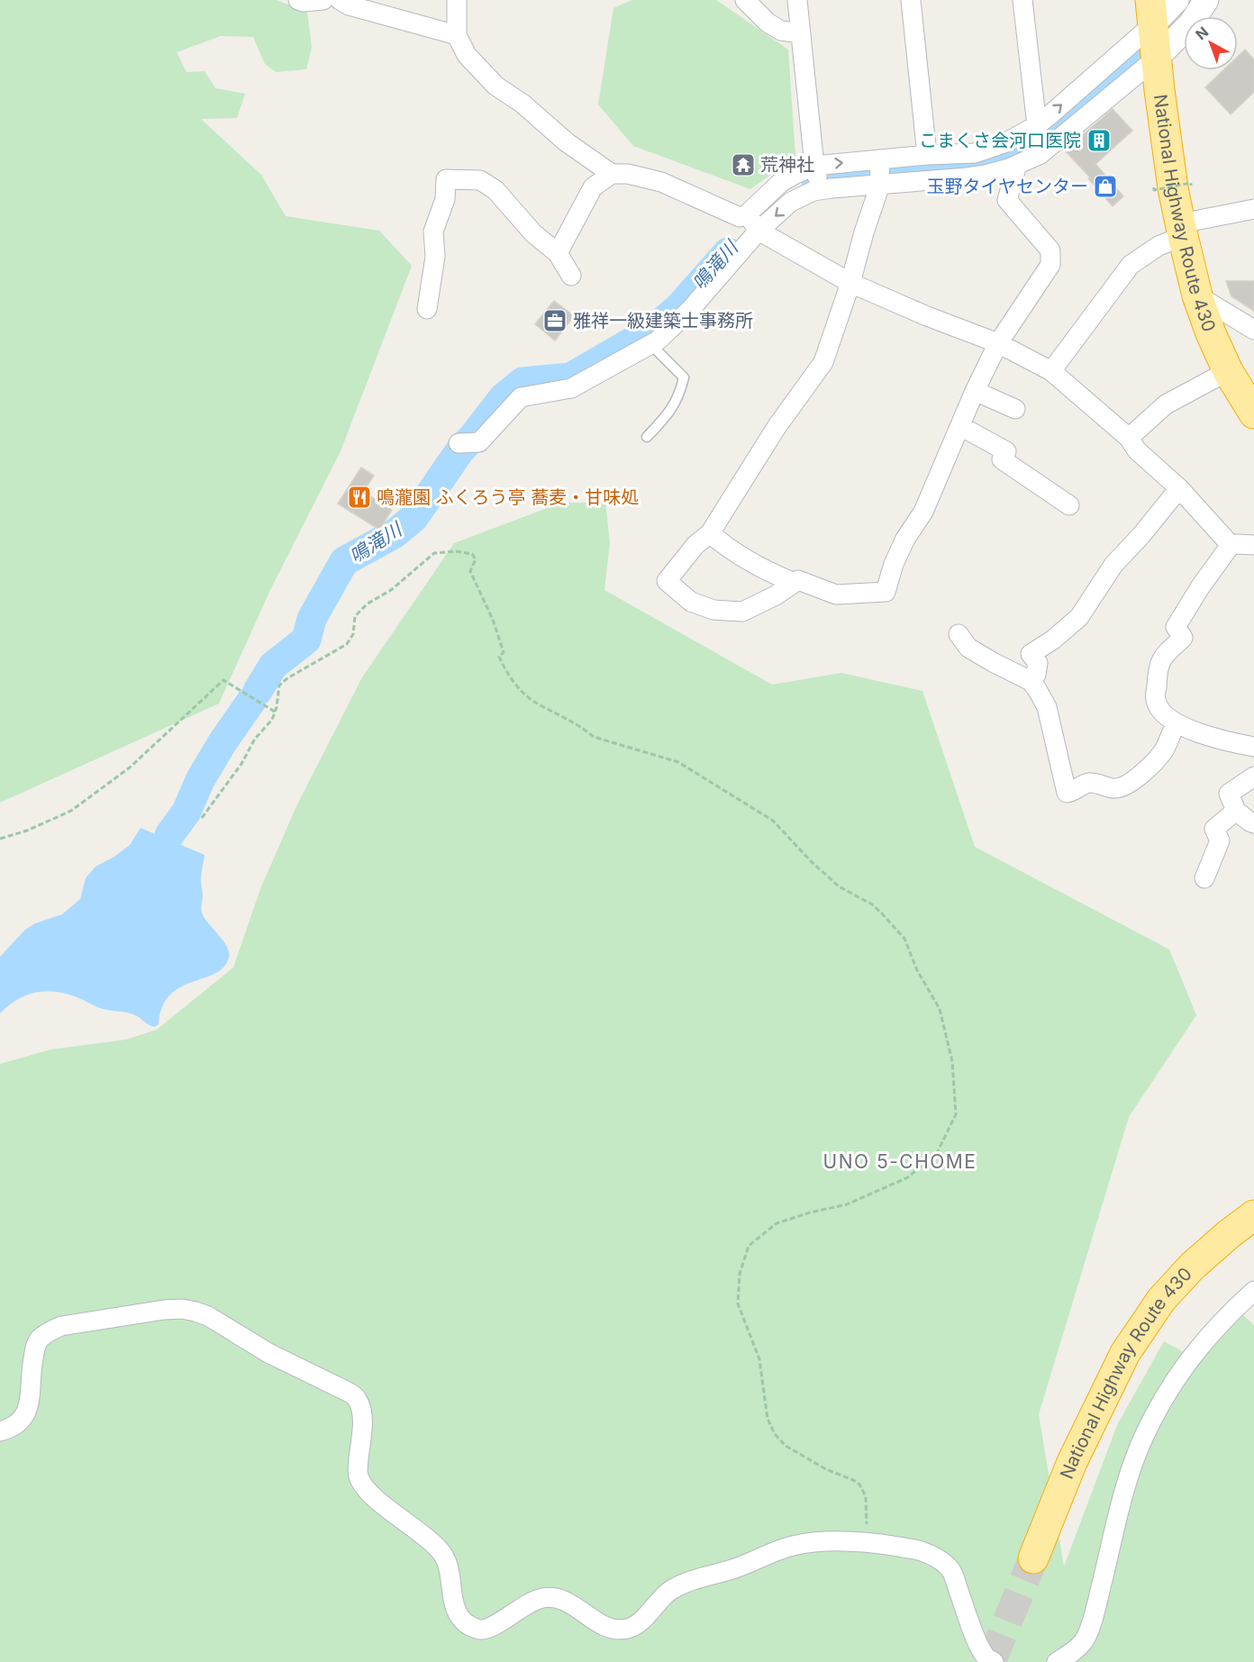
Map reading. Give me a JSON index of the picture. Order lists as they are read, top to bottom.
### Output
{
  "streets": {
    "highway": ["National Highway Route 430"]
  },
  "districts": ["UNO 5-CHOME"],
  "water": ["鳴滝川"],
  "places": {
    "building": ["こまくさ会河口医院"],
    "temple": ["荒神社"],
    "shop": ["玉野タイヤセンター"],
    "office": ["雅祥一級建築士事務所"],
    "restaurant": ["鳴瀧園 ふくろう亭 蕎麦・甘味処"]
  },
  "north": "top left"
}
